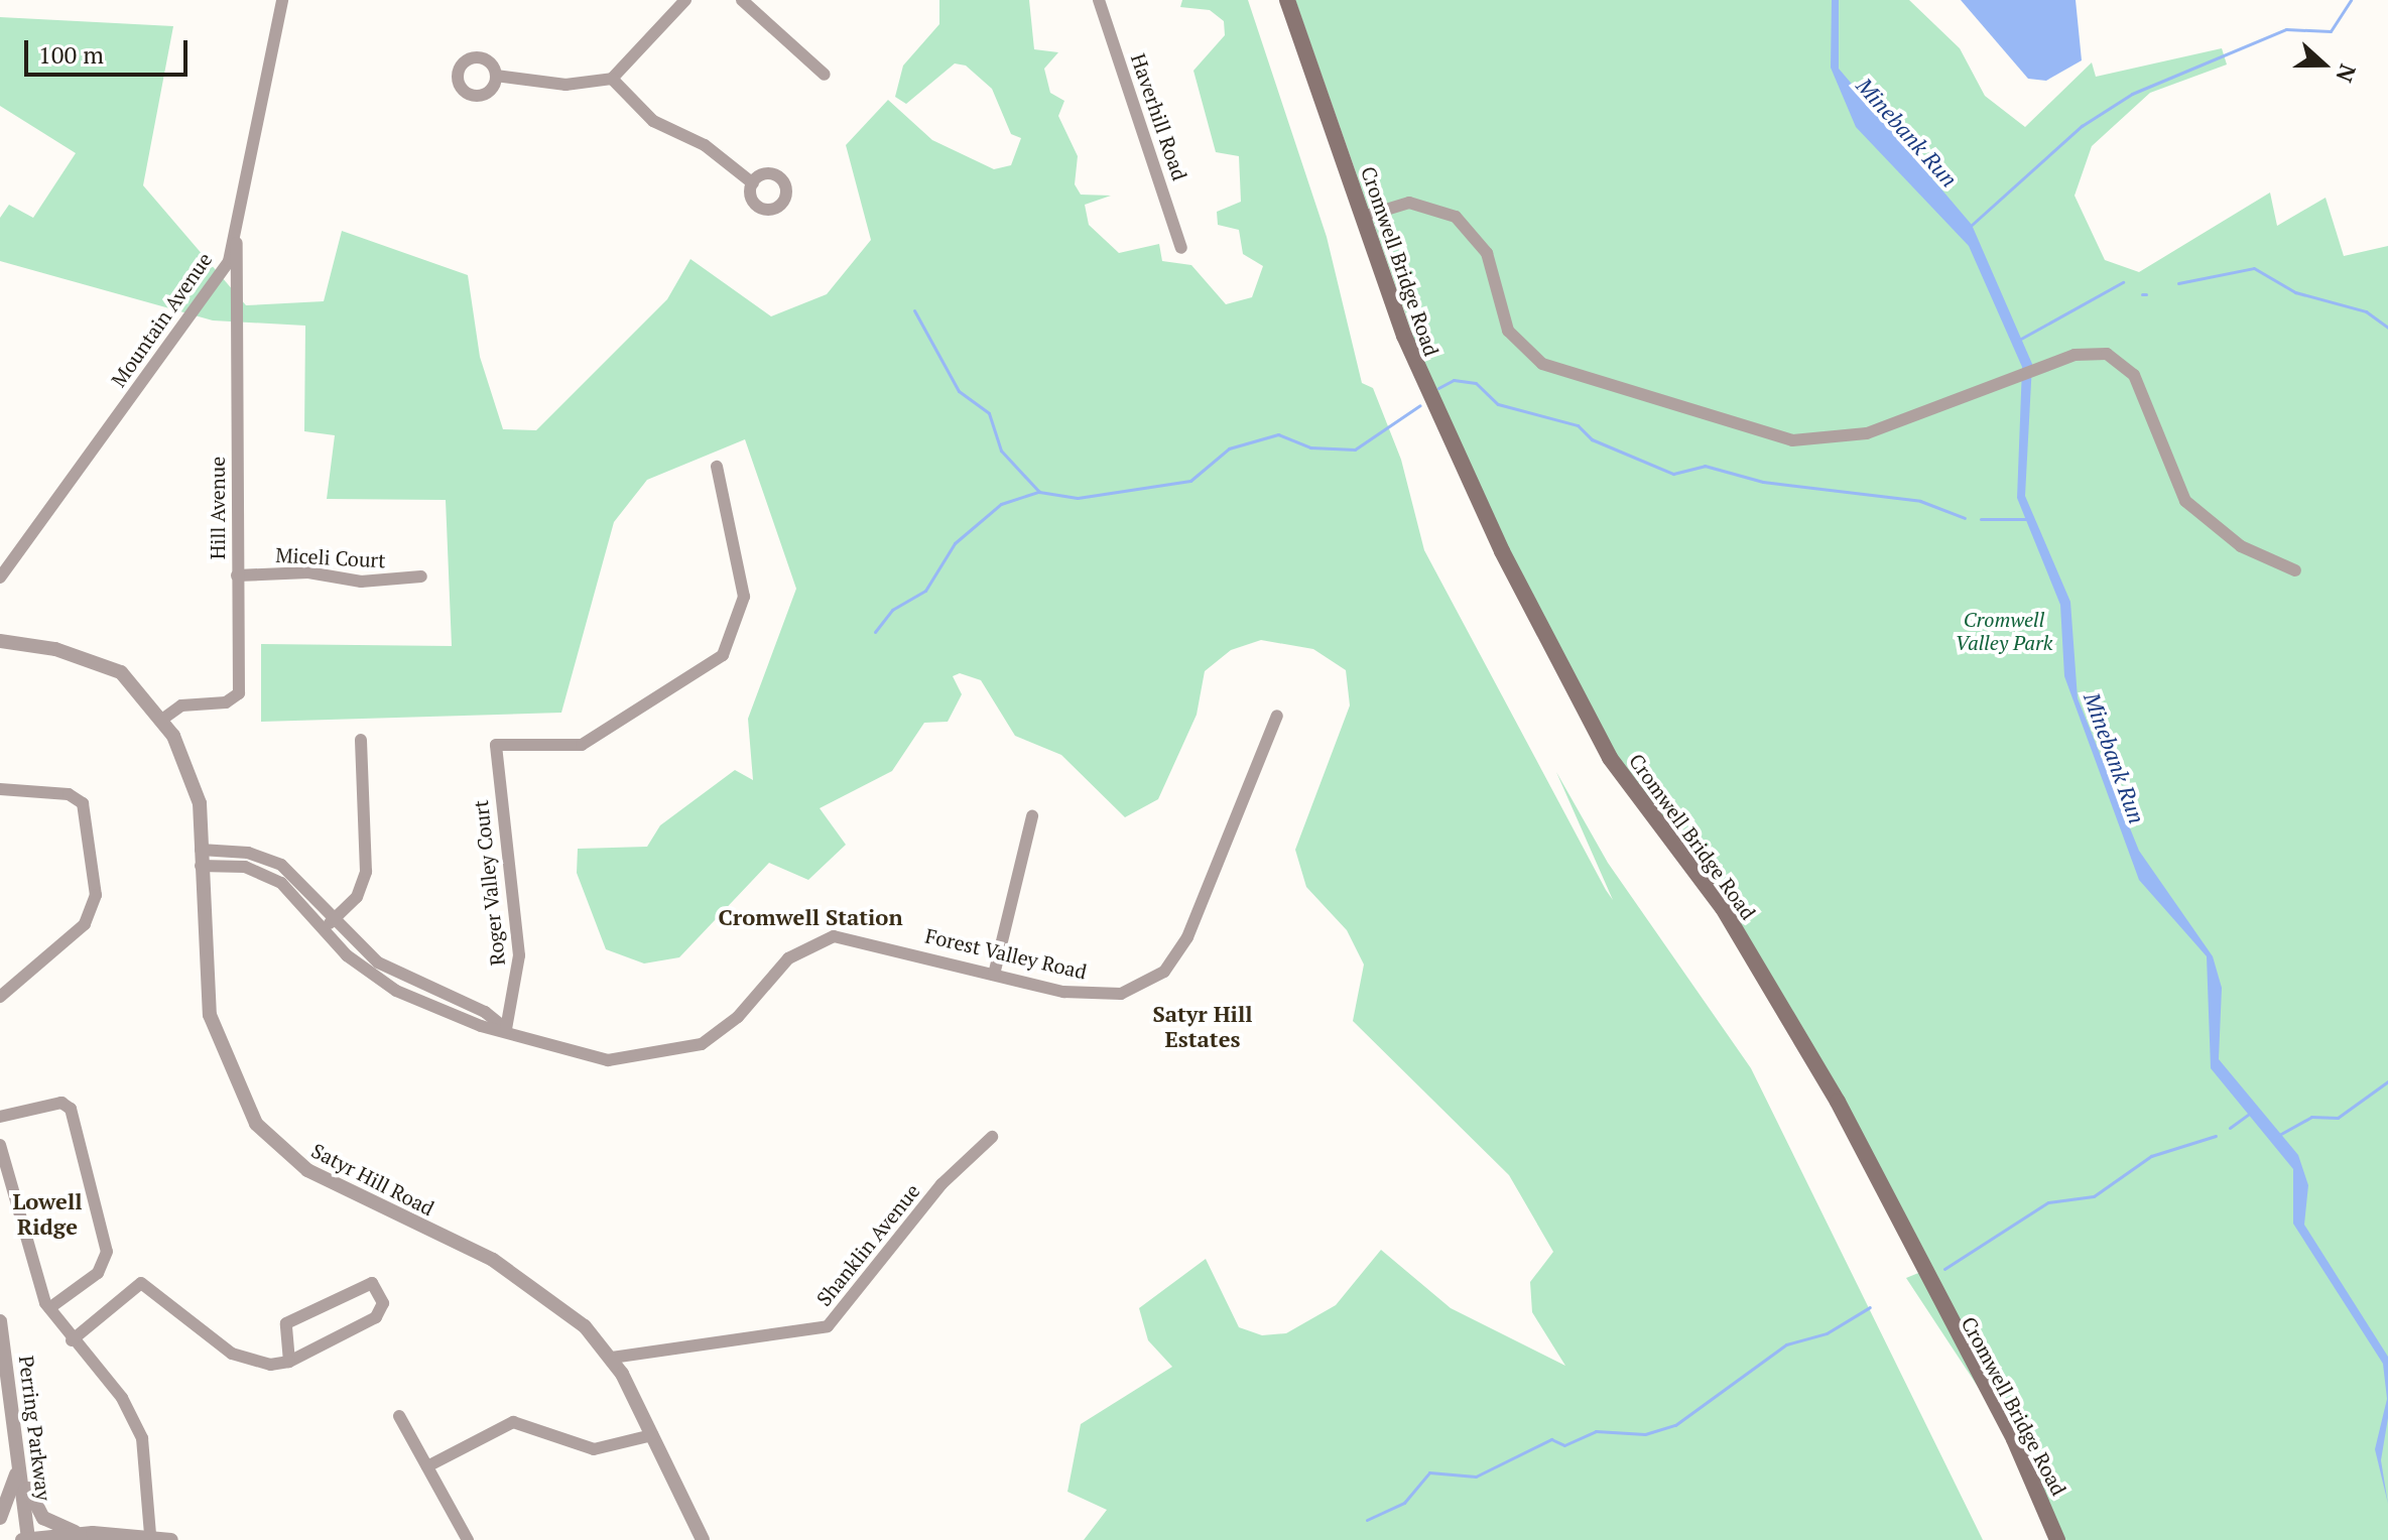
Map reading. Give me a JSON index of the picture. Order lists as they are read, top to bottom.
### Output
{
  "streets": {
    "main road": ["Cromwell Bridge Road"],
    "street": [
      "Haverhill Road",
      "Mountain Avenue",
      "Hill Avenue",
      "Miceli Court",
      "Roger Valley Court",
      "Forest Valley Road",
      "Satyr Hill Road",
      "Shanklin Avenue",
      "Perring Parkway"
    ]
  },
  "crossings": [
    ["Mountain Avenue", "Hill Avenue"],
    ["Hill Avenue", "Miceli Court"],
    ["Hill Avenue", "Satyr Hill Road"],
    ["Roger Valley Court", "Forest Valley Road"],
    ["Forest Valley Road", "Satyr Hill Road"],
    ["Satyr Hill Road", "Shanklin Avenue"]
  ],
  "districts": ["Cromwell Station", "Satyr Hill Estates", "Lowell Ridge"],
  "water": ["Minebank Run"],
  "parks": ["Cromwell Valley Park"],
  "scale_bar": "100 m",
  "north": "right"
}
